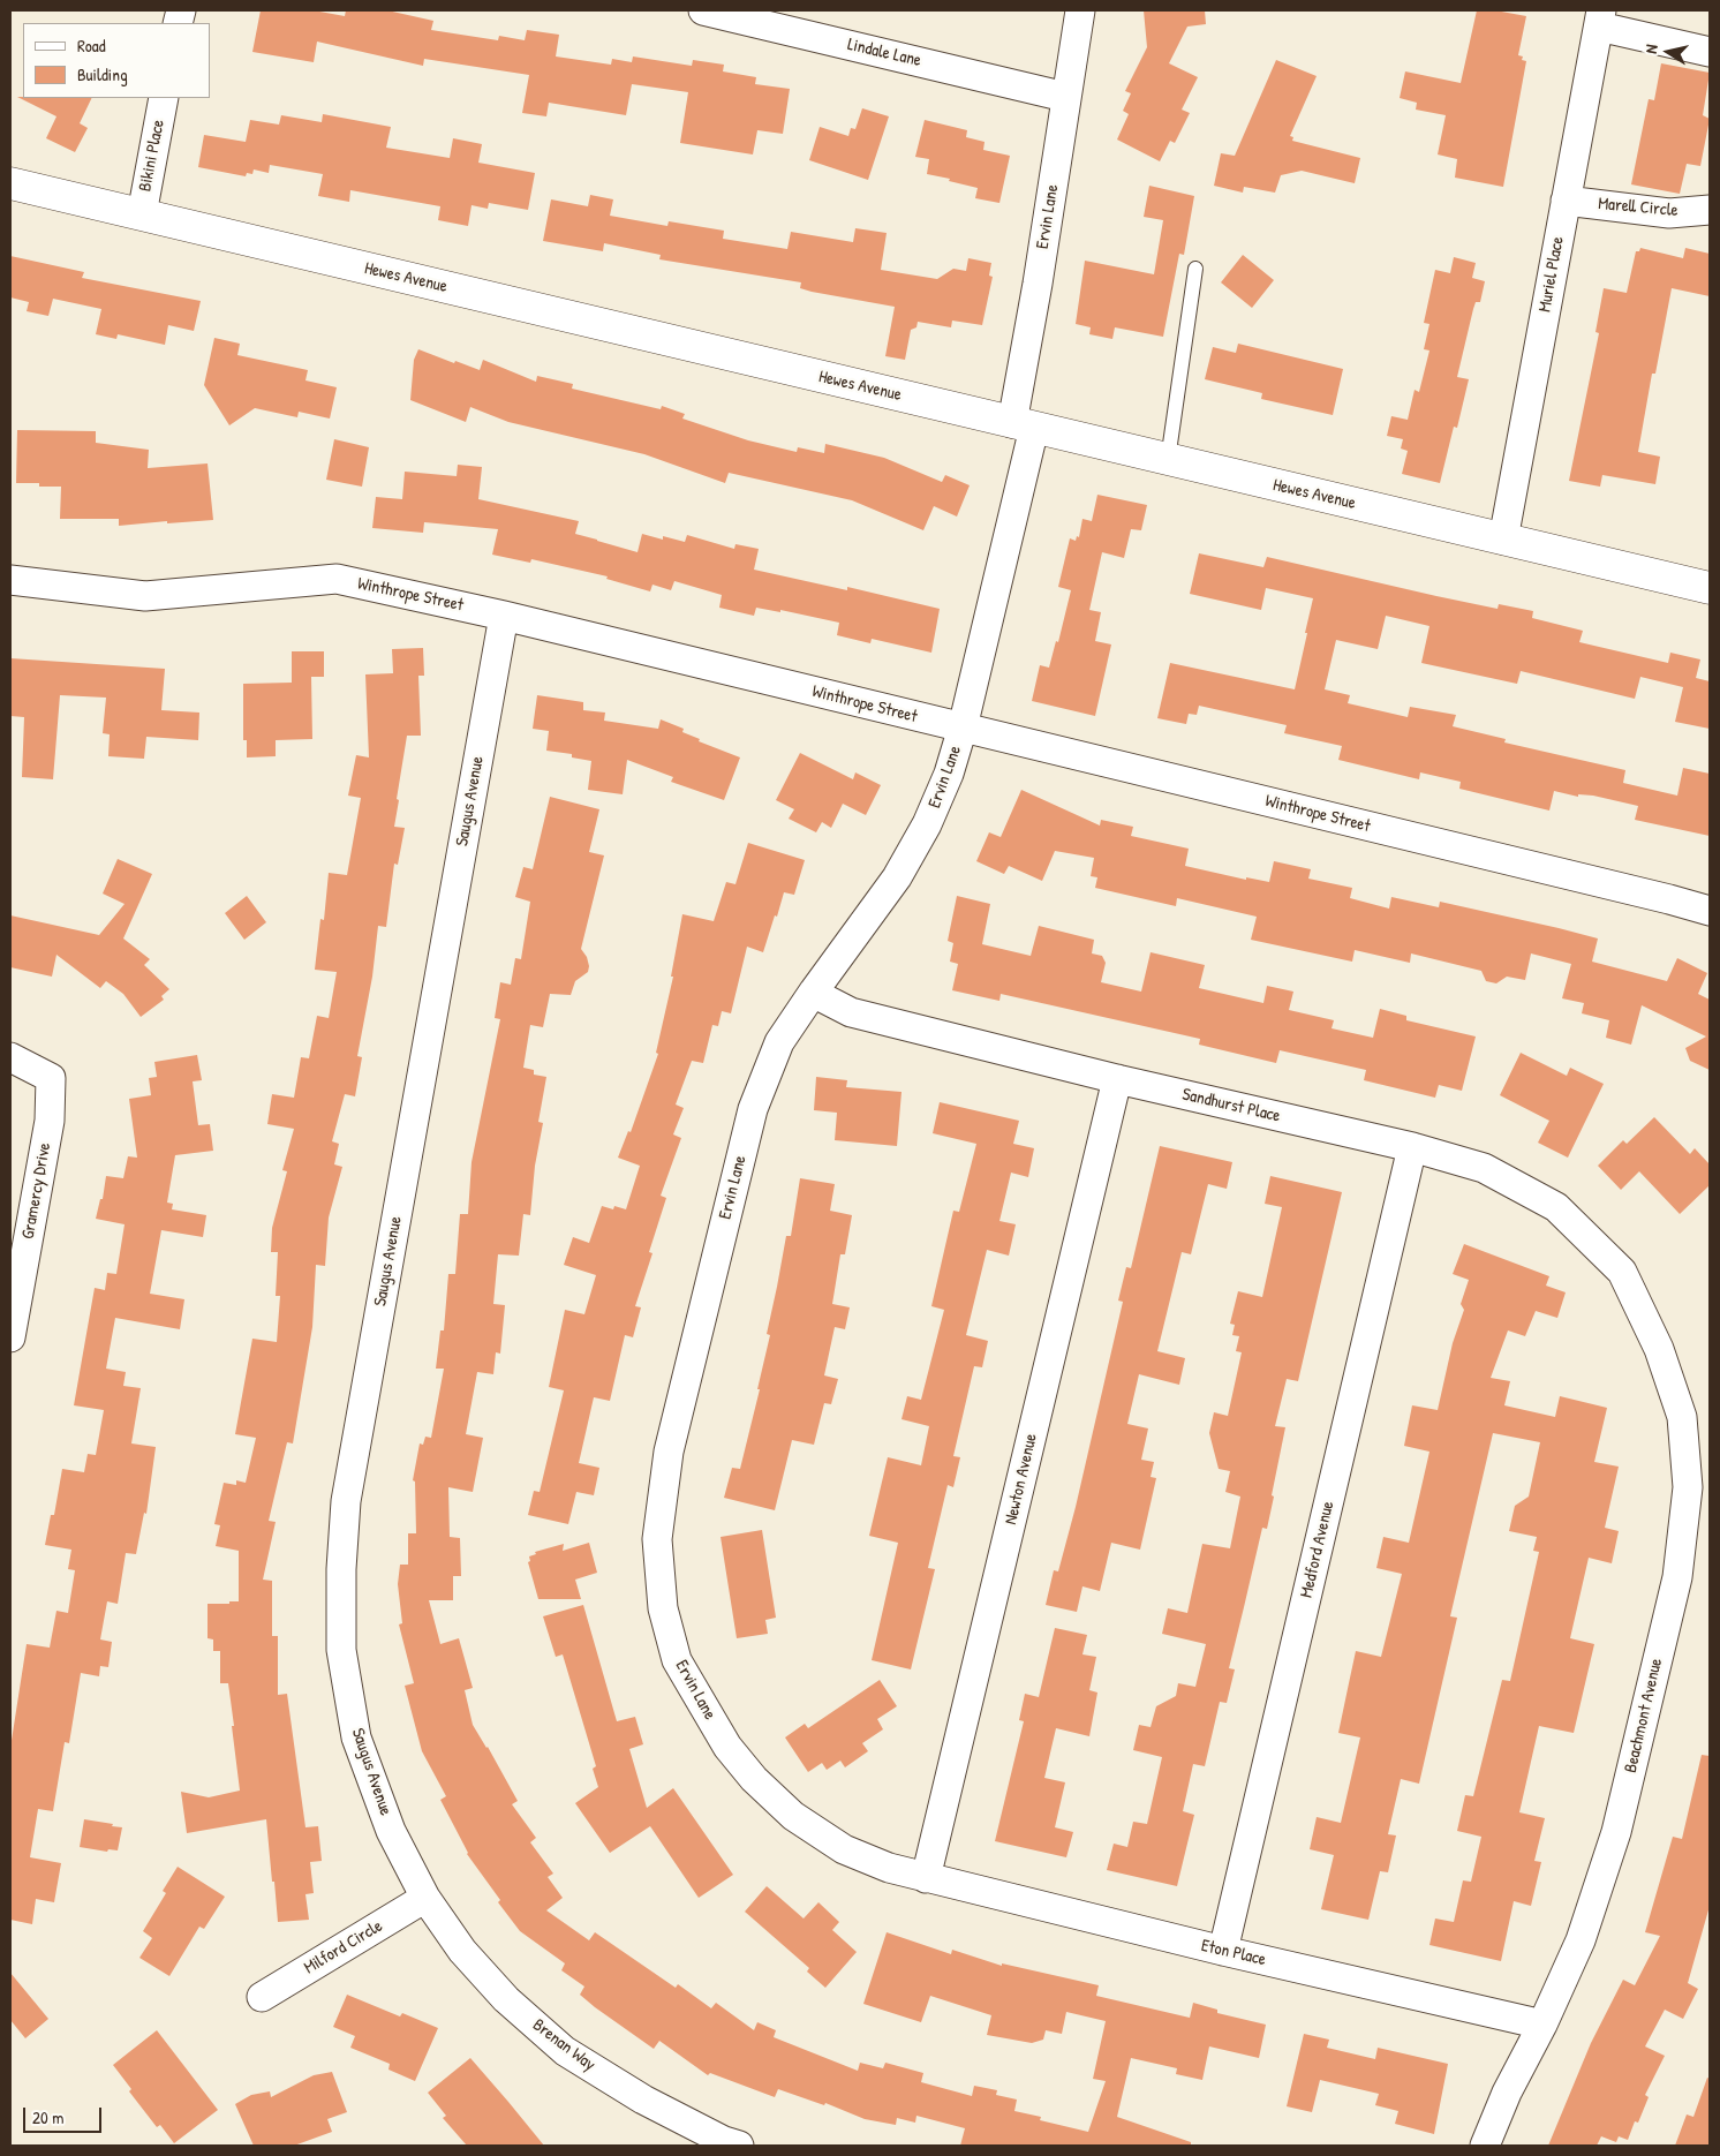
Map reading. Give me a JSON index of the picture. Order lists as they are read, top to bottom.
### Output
{
  "streets": {
    "street": [
      "Lindale Lane",
      "Bikini Place",
      "Marell Circle",
      "Ervin Lane",
      "Muriel Place",
      "Hewes Avenue",
      "Winthrope Street",
      "Saugus Avenue",
      "Sandhurst Place",
      "Gramercy Drive",
      "Newton Avenue",
      "Medford Avenue",
      "Beachmont Avenue",
      "Milford Circle",
      "Eton Place",
      "Brenan Way"
    ]
  },
  "crossings": [
    ["Lindale Lane", "Ervin Lane"],
    ["Bikini Place", "Hewes Avenue"],
    ["Marell Circle", "Muriel Place"],
    ["Ervin Lane", "Hewes Avenue"],
    ["Ervin Lane", "Winthrope Street"],
    ["Ervin Lane", "Sandhurst Place"],
    ["Ervin Lane", "Newton Avenue"],
    ["Ervin Lane", "Eton Place"],
    ["Muriel Place", "Hewes Avenue"],
    ["Winthrope Street", "Saugus Avenue"],
    ["Saugus Avenue", "Milford Circle"],
    ["Saugus Avenue", "Brenan Way"],
    ["Sandhurst Place", "Newton Avenue"],
    ["Sandhurst Place", "Medford Avenue"],
    ["Sandhurst Place", "Beachmont Avenue"],
    ["Newton Avenue", "Eton Place"],
    ["Medford Avenue", "Eton Place"],
    ["Beachmont Avenue", "Eton Place"],
    ["Milford Circle", "Brenan Way"]
  ],
  "legend": ["Road", "Building"],
  "scale_bar": "20 m",
  "north": "left"
}
